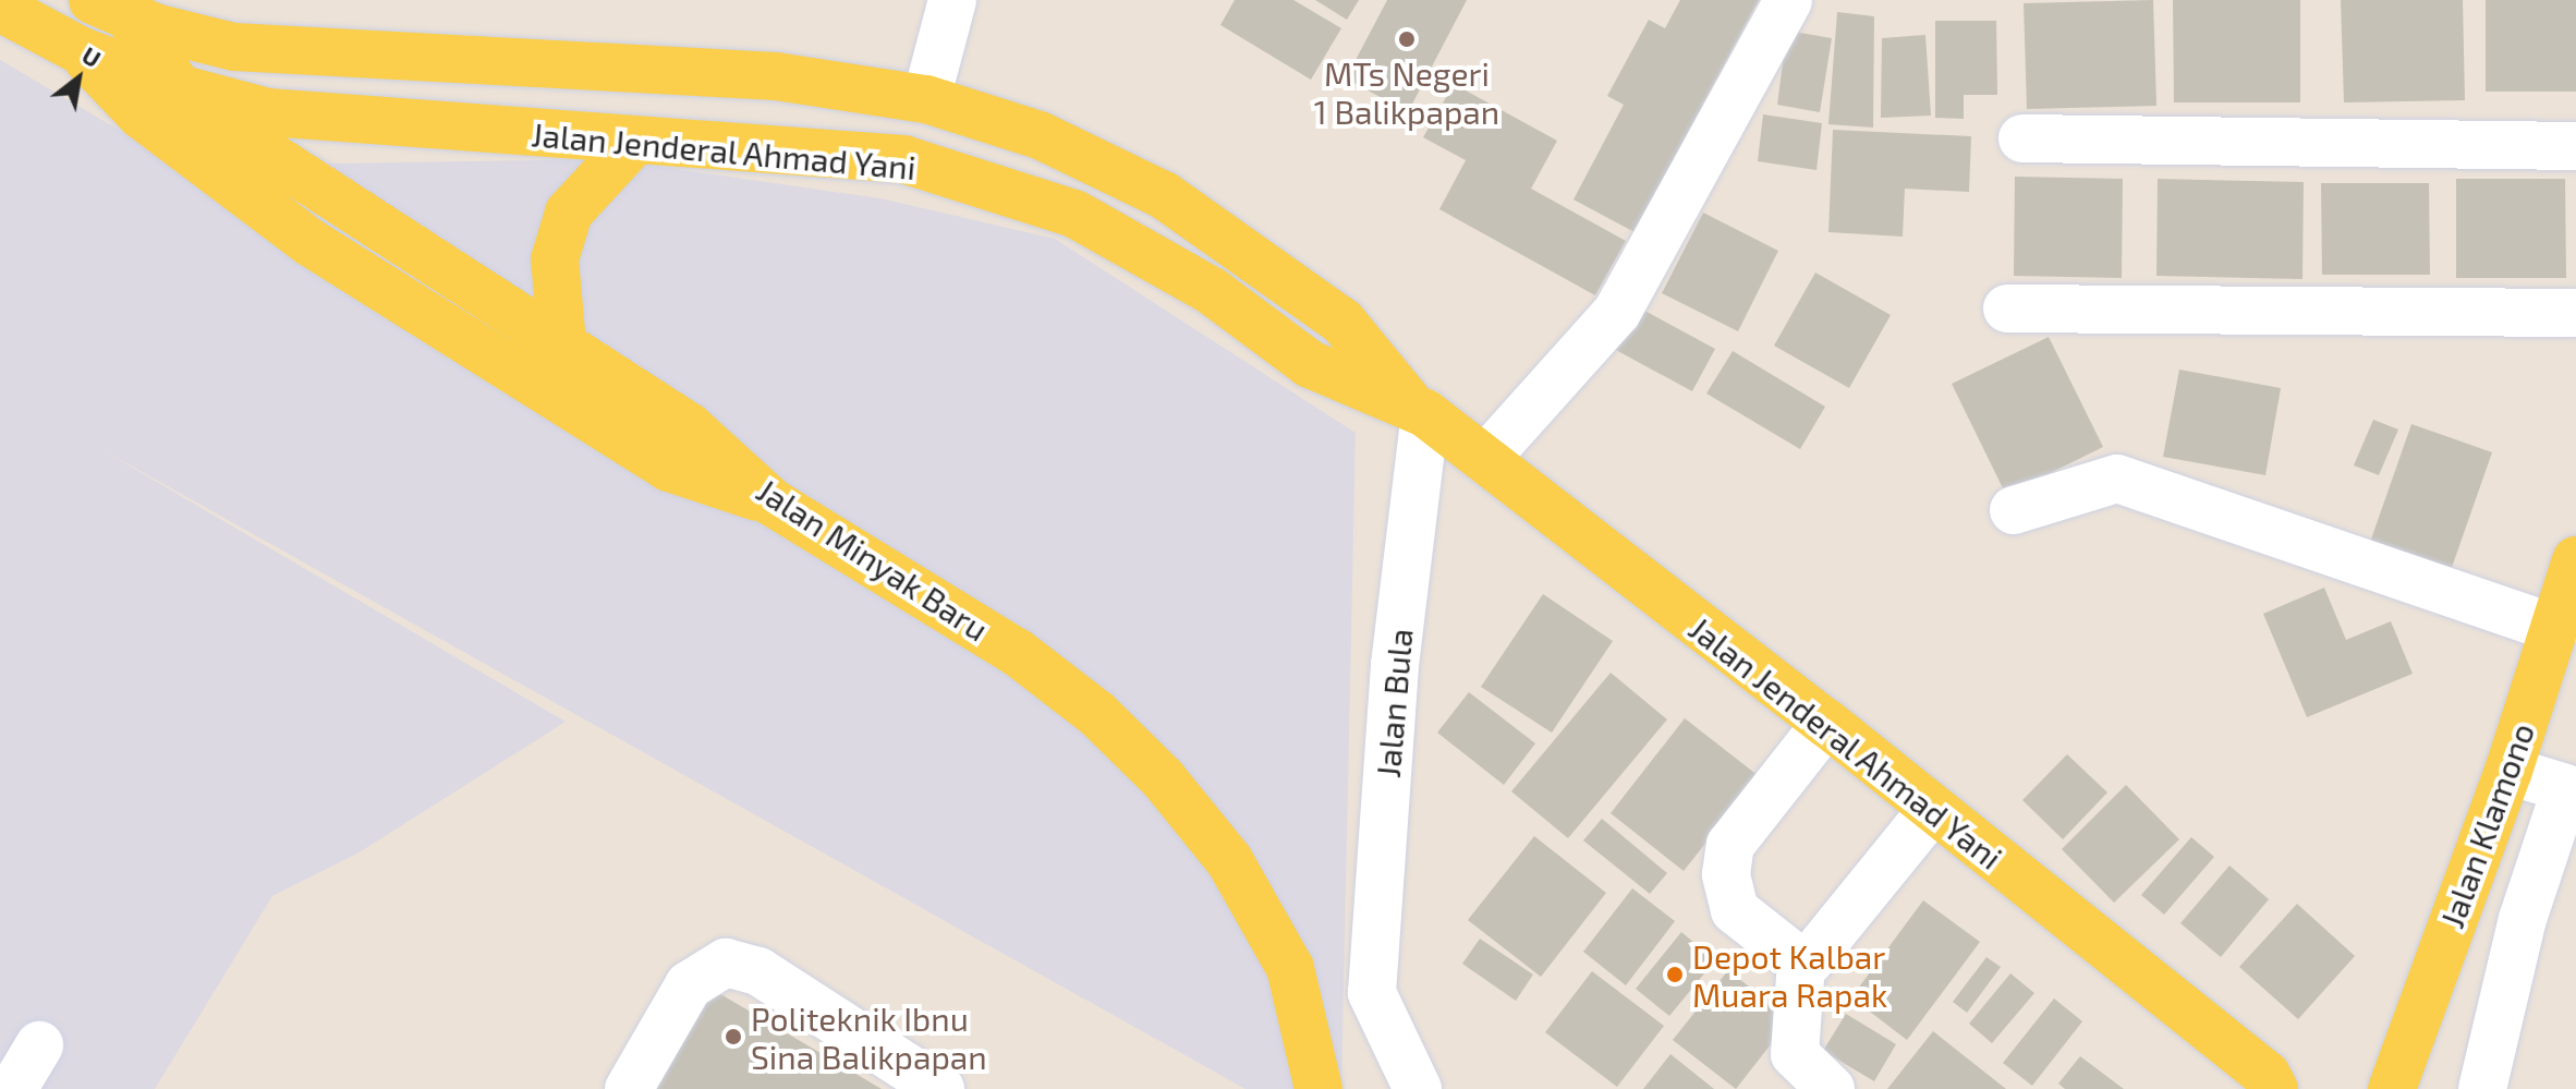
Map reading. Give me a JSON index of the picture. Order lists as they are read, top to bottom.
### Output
{
  "streets": {
    "main road": ["Jalan Jenderal Ahmad Yani", "Jalan Minyak Baru", "Jalan Klamono"],
    "street": ["Jalan Bula"]
  },
  "crossings": [
    ["Jalan Jenderal Ahmad Yani", "Jalan Minyak Baru"],
    ["Jalan Jenderal Ahmad Yani", "Jalan Bula"]
  ],
  "places": ["MTs Negeri 1 Balikpapan", "Depot Kalbar Muara Rapak", "Politeknik Ibnu Sina Balikpapan"],
  "north": "top right"
}
